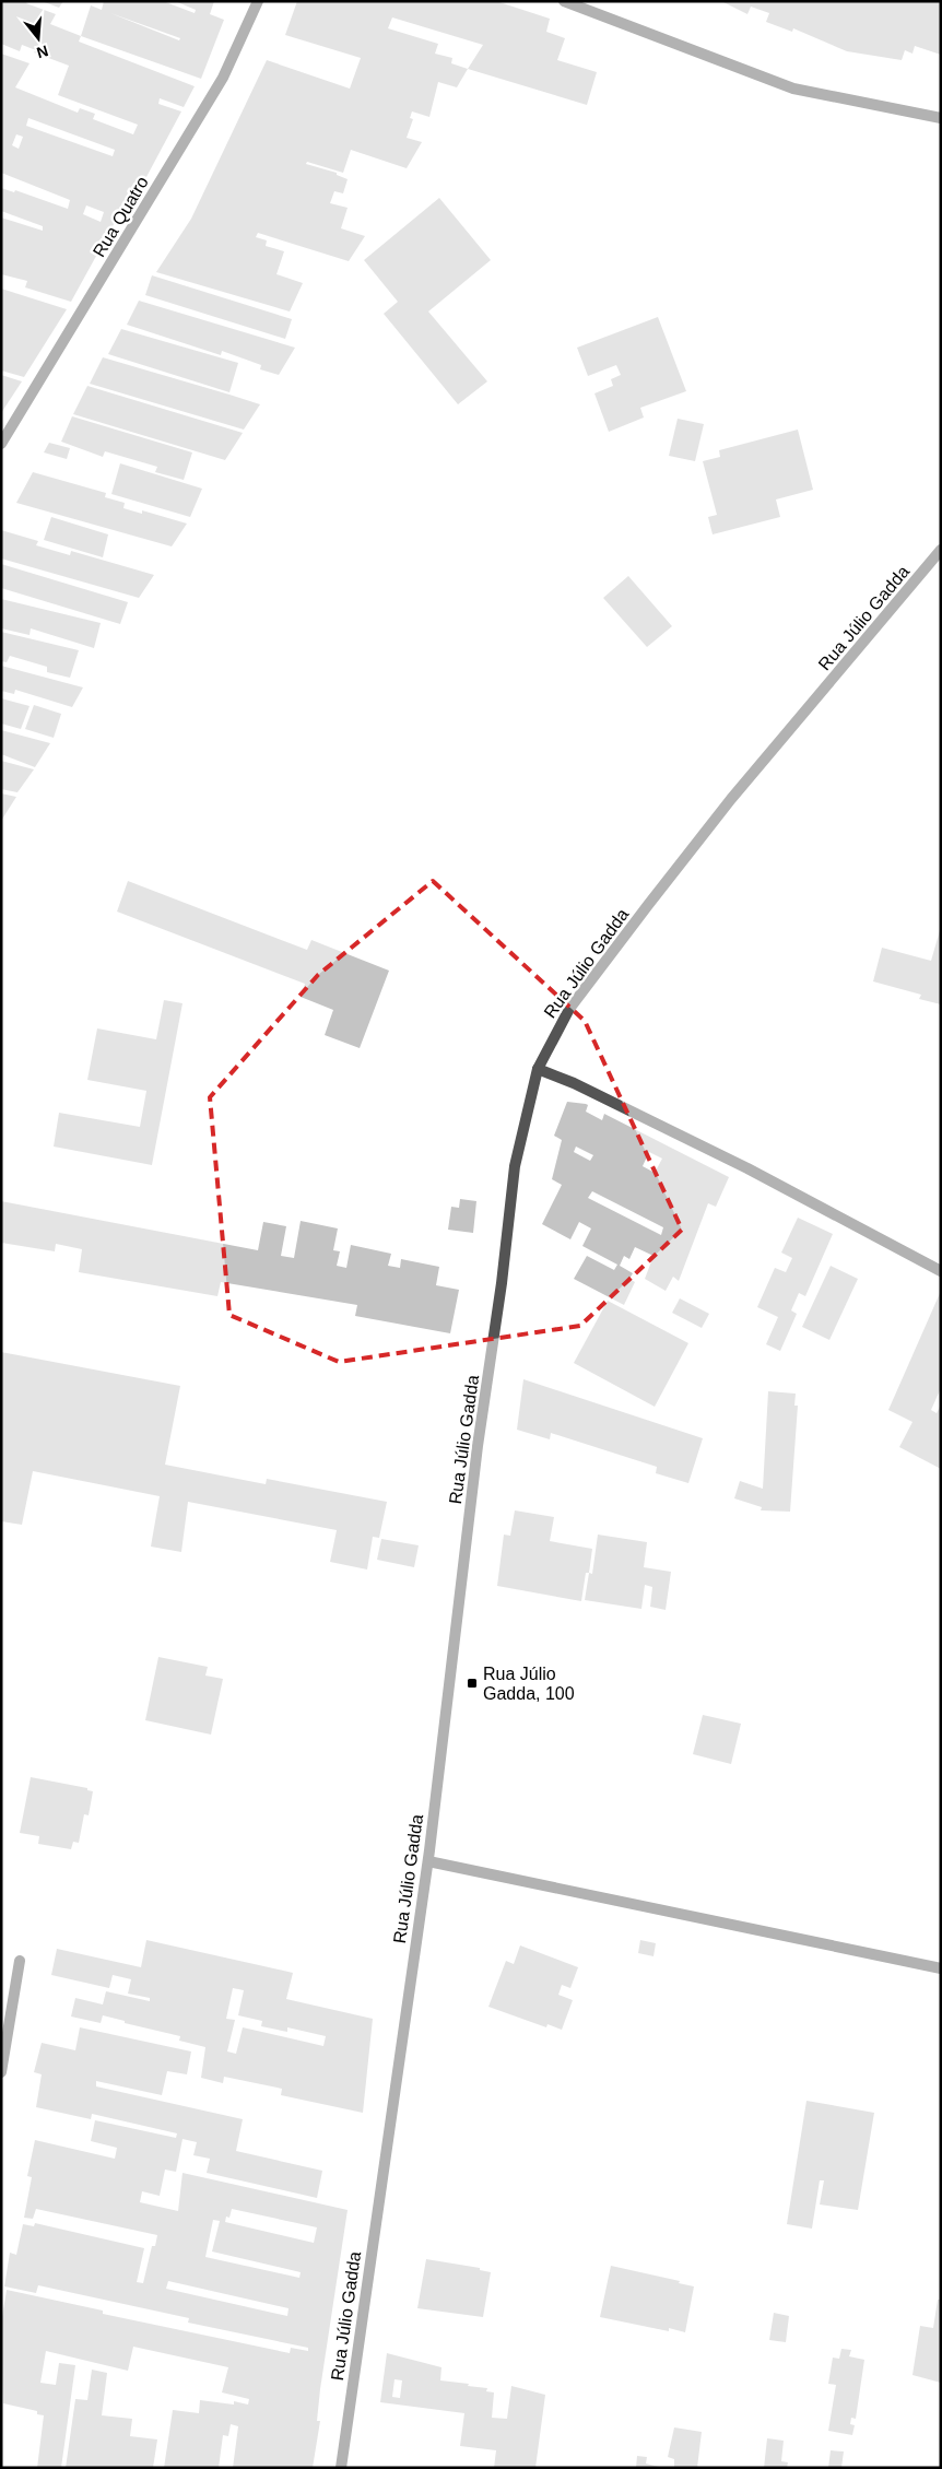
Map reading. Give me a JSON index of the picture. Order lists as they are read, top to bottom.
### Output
{
  "streets": {
    "street": ["Rua Quatro", "Rua Júlio Gadda"]
  },
  "places": {
    "transit": ["Rua Júlio Gadda, 100"]
  },
  "north": "bottom"
}
